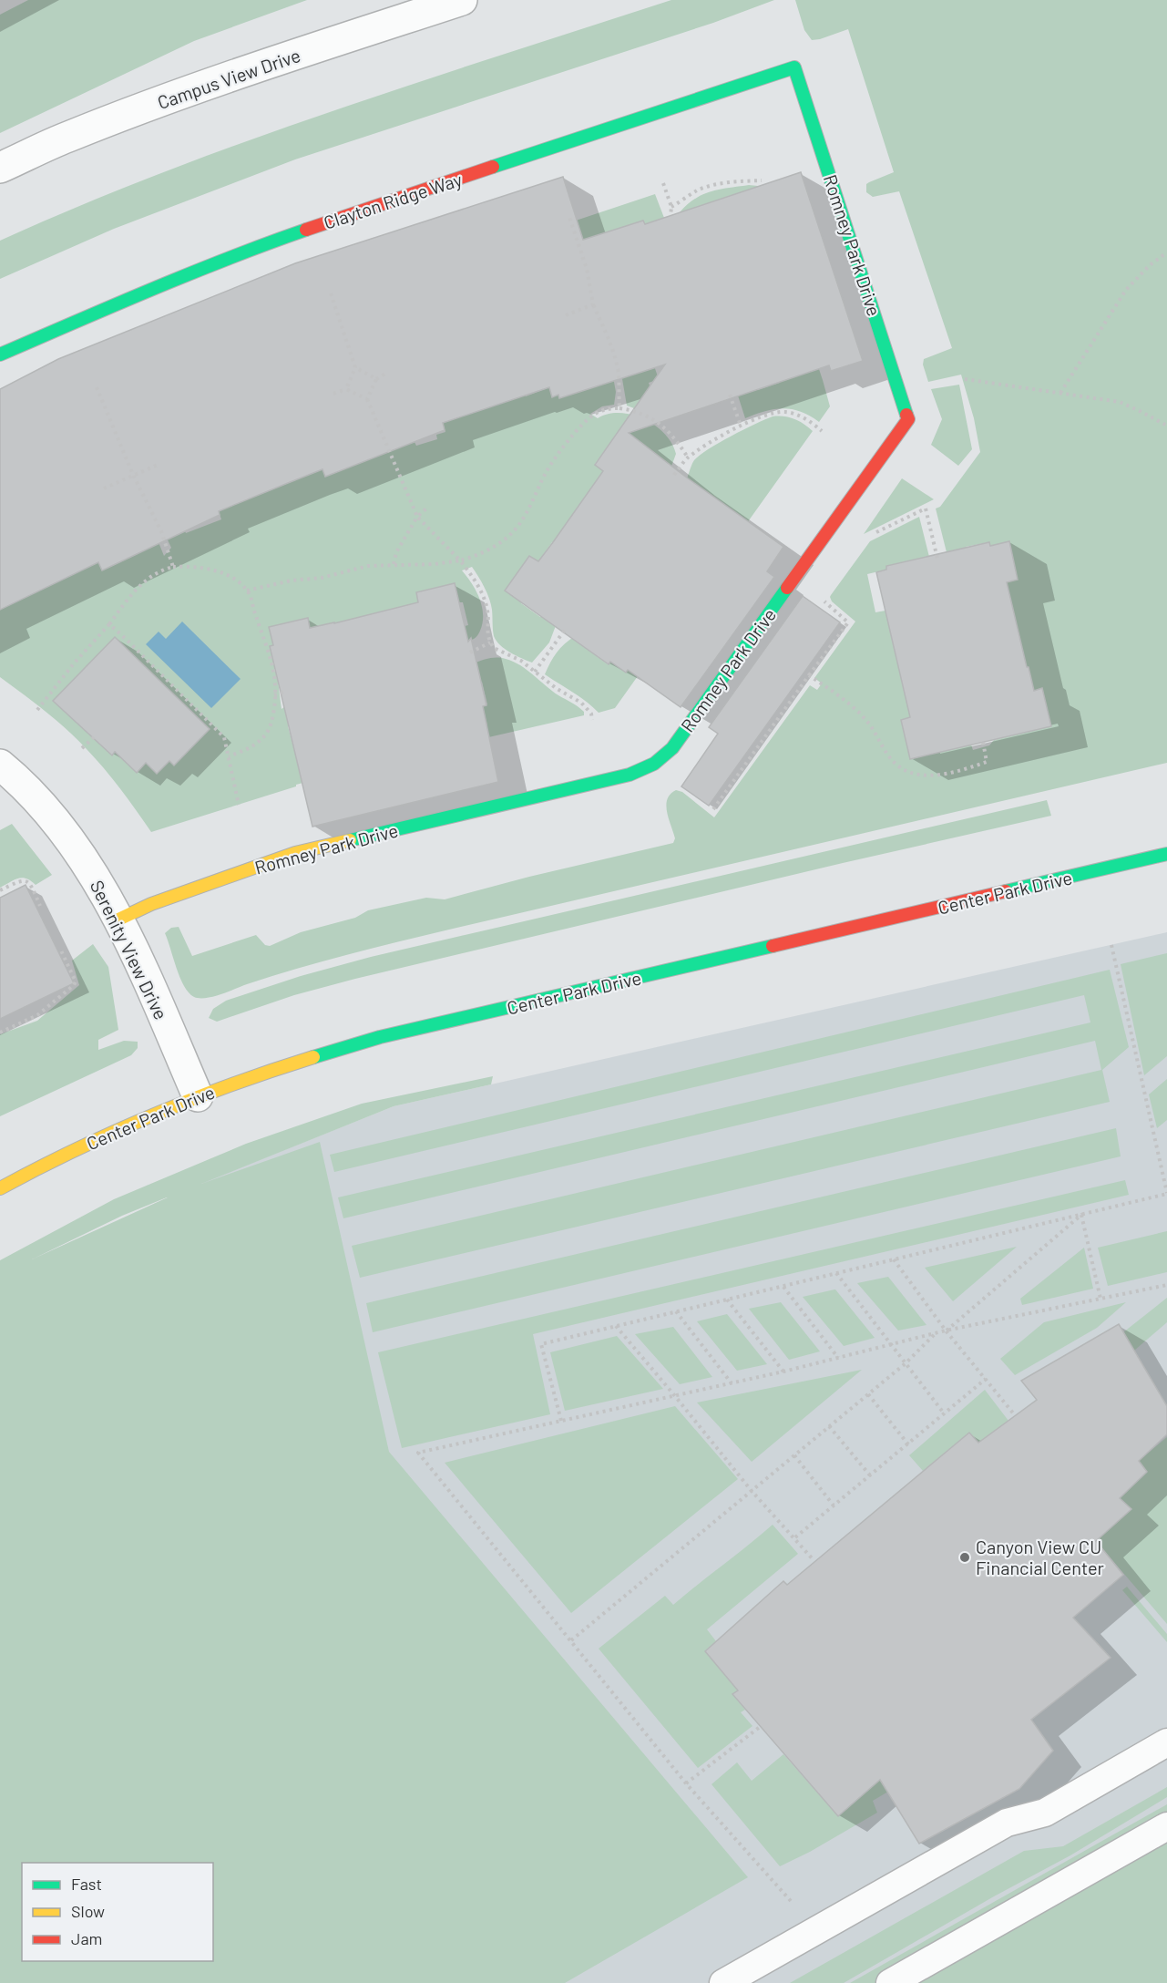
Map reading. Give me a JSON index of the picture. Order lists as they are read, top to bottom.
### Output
{
  "streets": {
    "street": [
      "Campus View Drive",
      "Clayton Ridge Way",
      "Romney Park Drive",
      "Center Park Drive",
      "Serenity View Drive"
    ]
  },
  "crossings": [
    ["Clayton Ridge Way", "Romney Park Drive"],
    ["Romney Park Drive", "Serenity View Drive"],
    ["Center Park Drive", "Serenity View Drive"]
  ],
  "places": ["Canyon View CU Financial Center"],
  "legend": ["Fast", "Slow", "Jam"]
}
